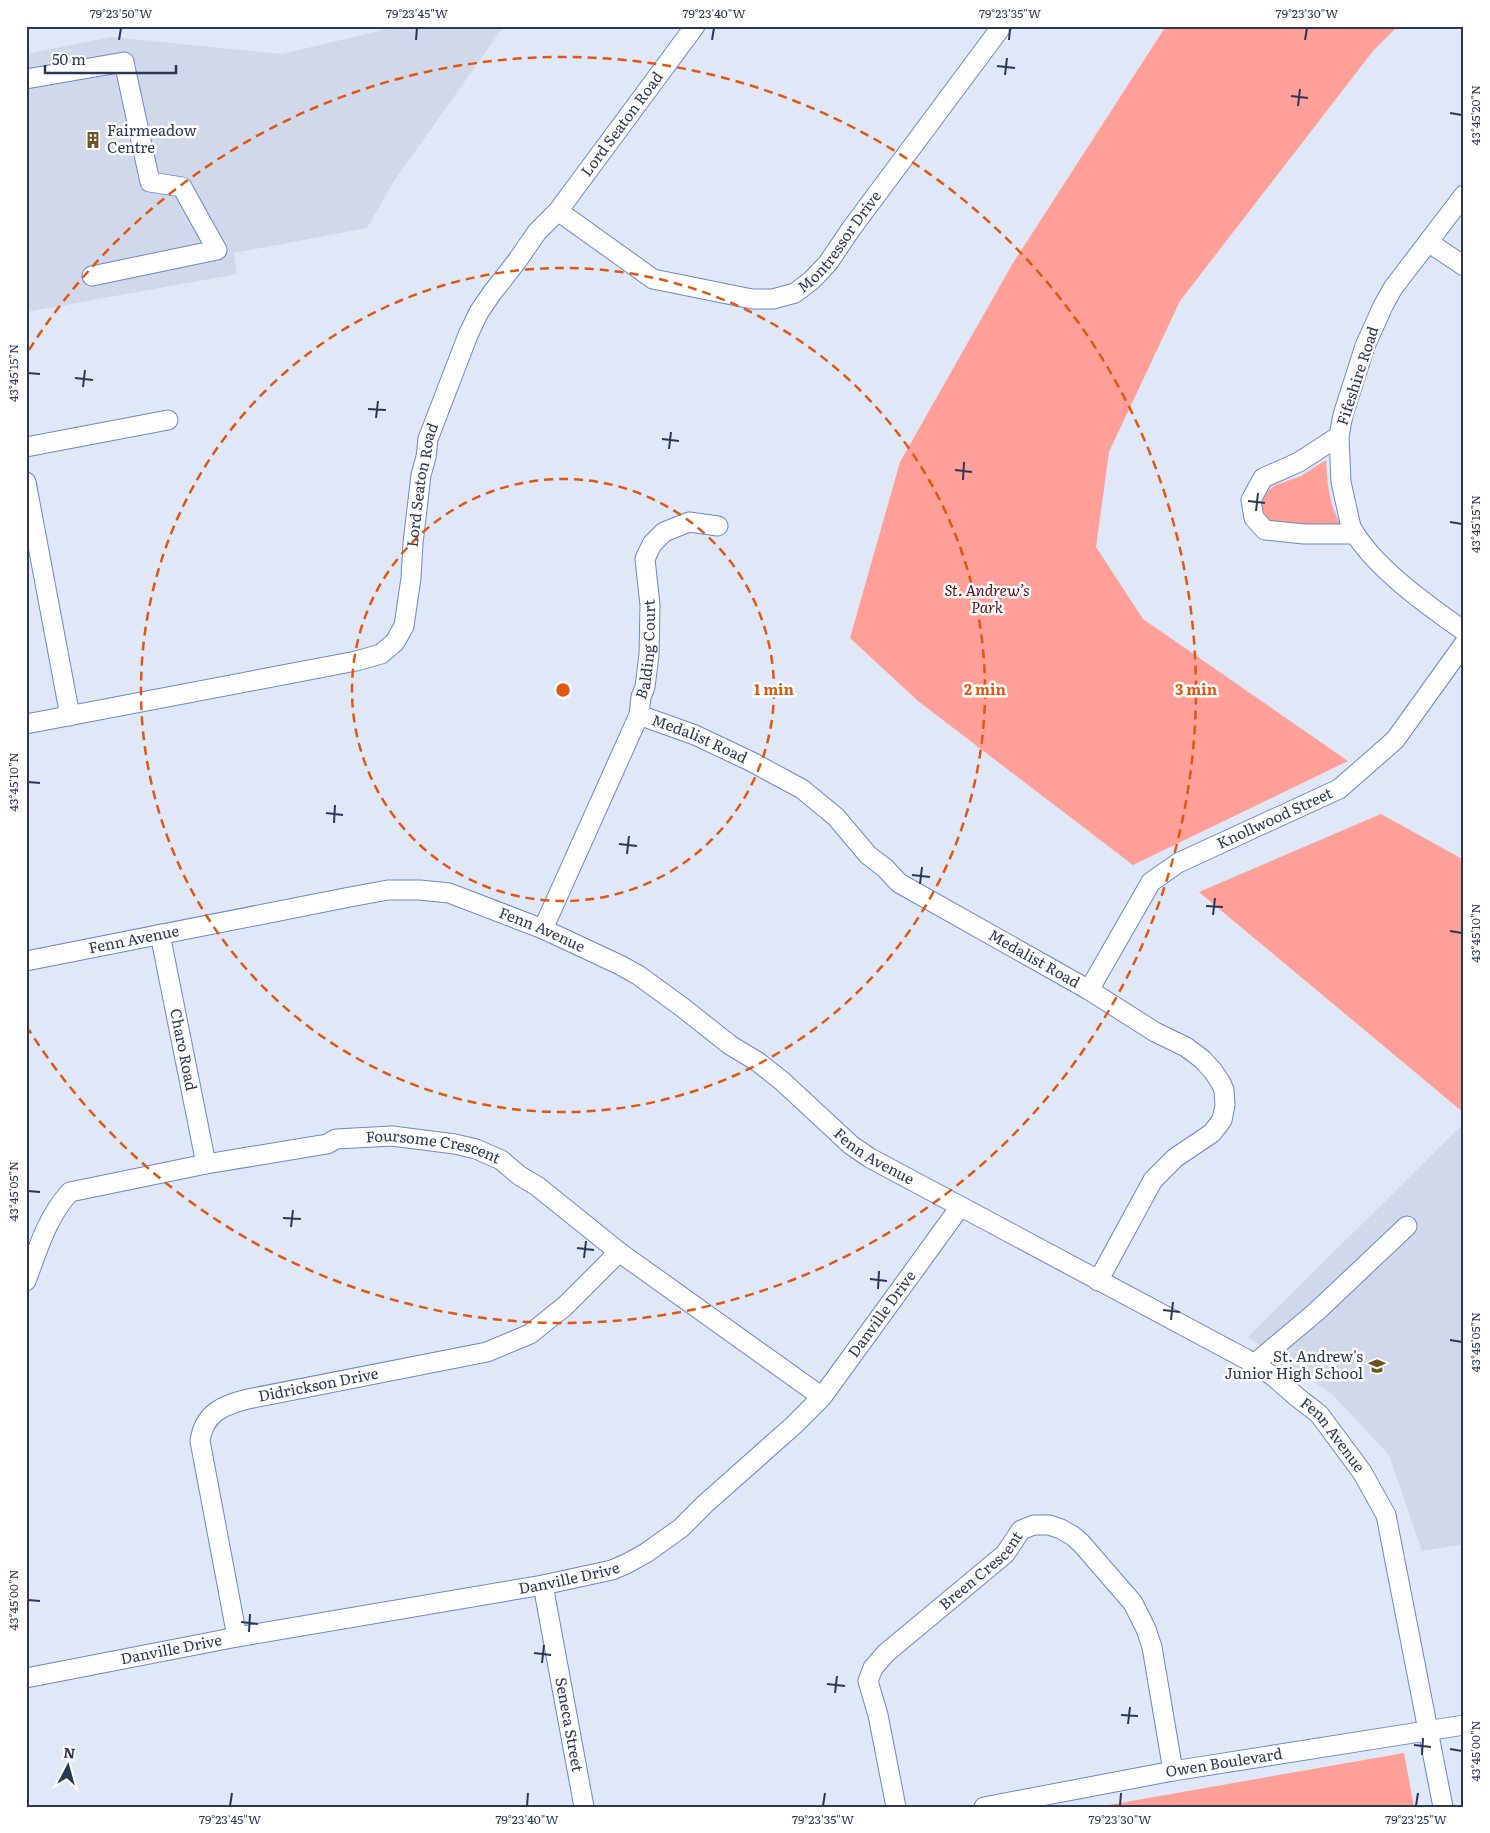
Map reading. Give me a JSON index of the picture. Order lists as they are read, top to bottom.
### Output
{
  "streets": {
    "street": [
      "Lord Seaton Road",
      "Montressor Drive",
      "Fifeshire Road",
      "Balding Court",
      "Medalist Road",
      "Knollwood Street",
      "Fenn Avenue",
      "Charo Road",
      "Foursome Crescent",
      "Danville Drive",
      "Didrickson Drive",
      "Breen Crescent",
      "Seneca Street",
      "Owen Boulevard"
    ]
  },
  "crossings": [
    ["Lord Seaton Road", "Montressor Drive"],
    ["Balding Court", "Medalist Road"],
    ["Balding Court", "Fenn Avenue"],
    ["Medalist Road", "Knollwood Street"],
    ["Medalist Road", "Fenn Avenue"],
    ["Fenn Avenue", "Charo Road"],
    ["Fenn Avenue", "Danville Drive"],
    ["Fenn Avenue", "Owen Boulevard"],
    ["Charo Road", "Foursome Crescent"],
    ["Foursome Crescent", "Danville Drive"],
    ["Foursome Crescent", "Didrickson Drive"],
    ["Danville Drive", "Didrickson Drive"],
    ["Danville Drive", "Seneca Street"],
    ["Breen Crescent", "Owen Boulevard"]
  ],
  "parks": ["St. Andrew’s Park"],
  "places": {
    "building": ["Fairmeadow Centre"],
    "school or university": ["St. Andrew's Junior High School"]
  },
  "scale_bar": "50 m",
  "north": "top",
  "coordinates": [
    "79°23'50\"W",
    "79°23'45\"W",
    "79°23'40\"W",
    "79°23'35\"W",
    "79°23'30\"W",
    "43°45'20\"N",
    "43°45'15\"N",
    "43°45'10\"N",
    "43°45'05\"N",
    "43°45'00\"N",
    "79°23'25\"W"
  ],
  "rings": ["1 min", "2 min", "3 min"]
}
